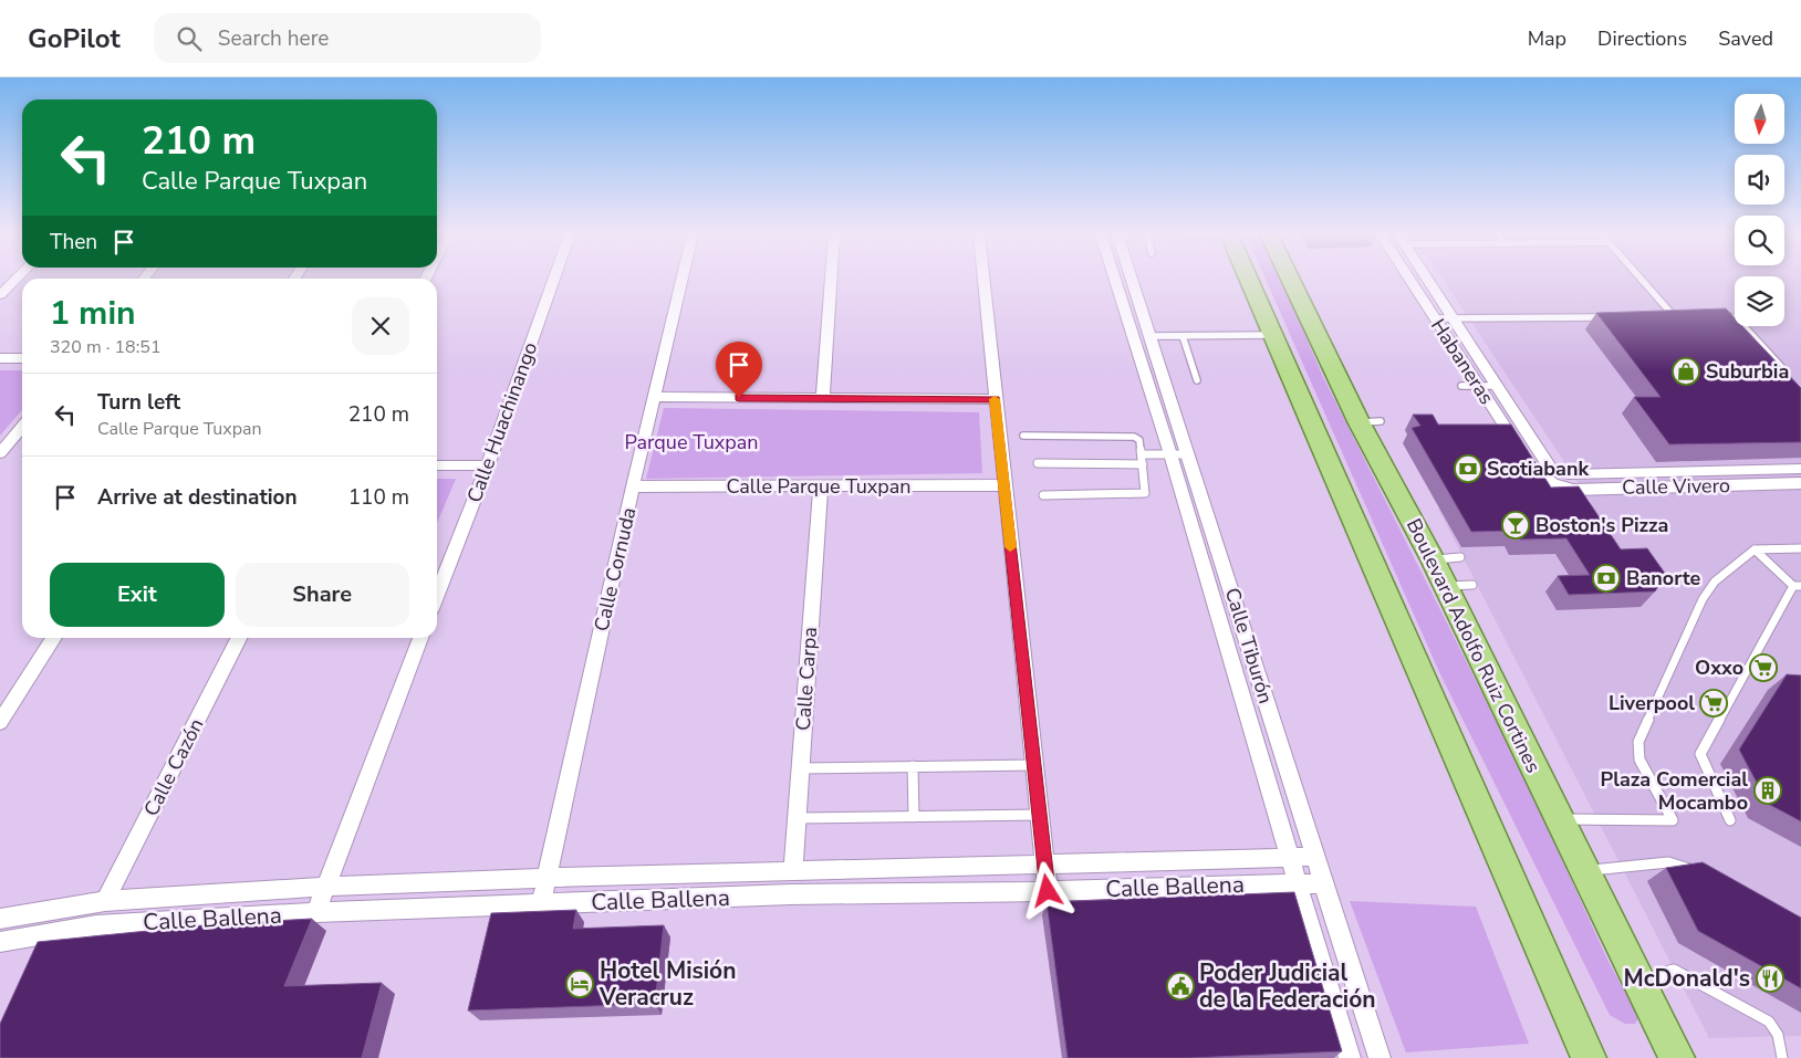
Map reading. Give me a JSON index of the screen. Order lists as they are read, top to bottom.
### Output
{
  "streets": {
    "main road": ["Boulevard Adolfo Ruiz Cortines"],
    "street": [
      "Habaneras",
      "Calle Huachinango",
      "Calle Parque Tuxpan",
      "Calle Vivero",
      "Calle Cornuda",
      "Calle Tiburón",
      "Calle Carpa",
      "Calle Cazón",
      "Calle Ballena"
    ]
  },
  "crossings": [
    ["Habaneras", "Calle Vivero"],
    ["Calle Parque Tuxpan", "Calle Cornuda"],
    ["Calle Parque Tuxpan", "Calle Carpa"],
    ["Calle Cornuda", "Calle Ballena"],
    ["Calle Tiburón", "Calle Ballena"],
    ["Calle Carpa", "Calle Ballena"],
    ["Calle Cazón", "Calle Ballena"]
  ],
  "parks": ["Parque Tuxpan"],
  "places": {
    "shop": ["Suburbia"],
    "bank": ["Scotiabank", "Banorte"],
    "bar": ["Boston's Pizza"],
    "supermarket": ["Oxxo", "Liverpool"],
    "building": ["Plaza Comercial Mocambo"],
    "restaurant": ["McDonald's"],
    "hotel": ["Hotel Misión Veracruz"],
    "public building": ["Poder Judicial de la Federación"]
  },
  "north": "bottom",
  "page": {
    "header": "GoPilot",
    "search": "Search here",
    "nav": ["Map", "Directions", "Saved"],
    "turn": ["210 m", "Calle Parque Tuxpan"],
    "then": "Then",
    "heading": ["1 min", "320 m · 18:51"],
    "list": [
      {
        "name": "Turn left",
        "note": "Calle Parque Tuxpan",
        "value": "210 m"
      },
      {
        "name": "Arrive at destination",
        "value": "110 m"
      }
    ],
    "buttons": ["Exit", "Share"]
  }
}
